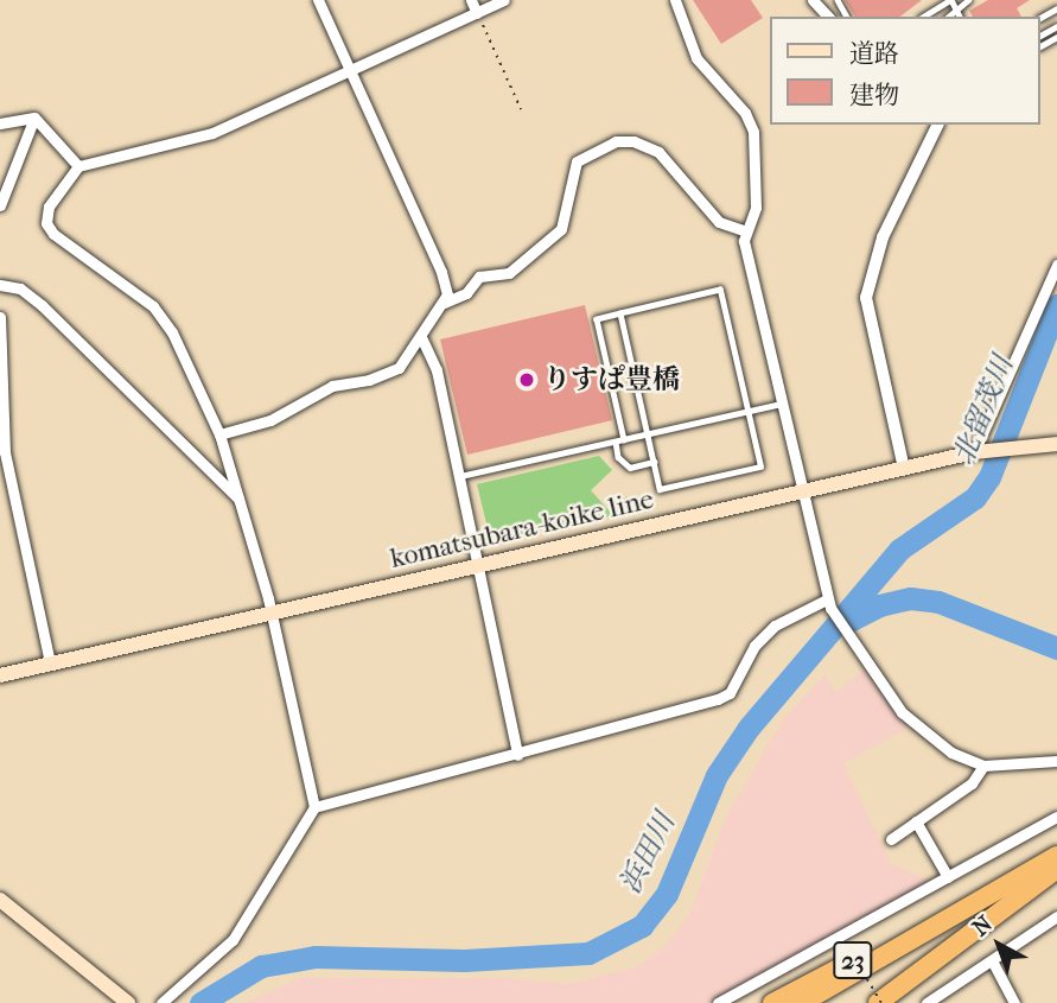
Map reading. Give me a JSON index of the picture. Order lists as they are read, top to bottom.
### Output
{
  "streets": {
    "highway": ["23"],
    "main road": ["komatsubara-koike line"]
  },
  "water": ["北留茂川", "浜田川"],
  "places": ["りすぱ豊橋"],
  "legend": ["道路", "建物"],
  "north": "top left"
}
